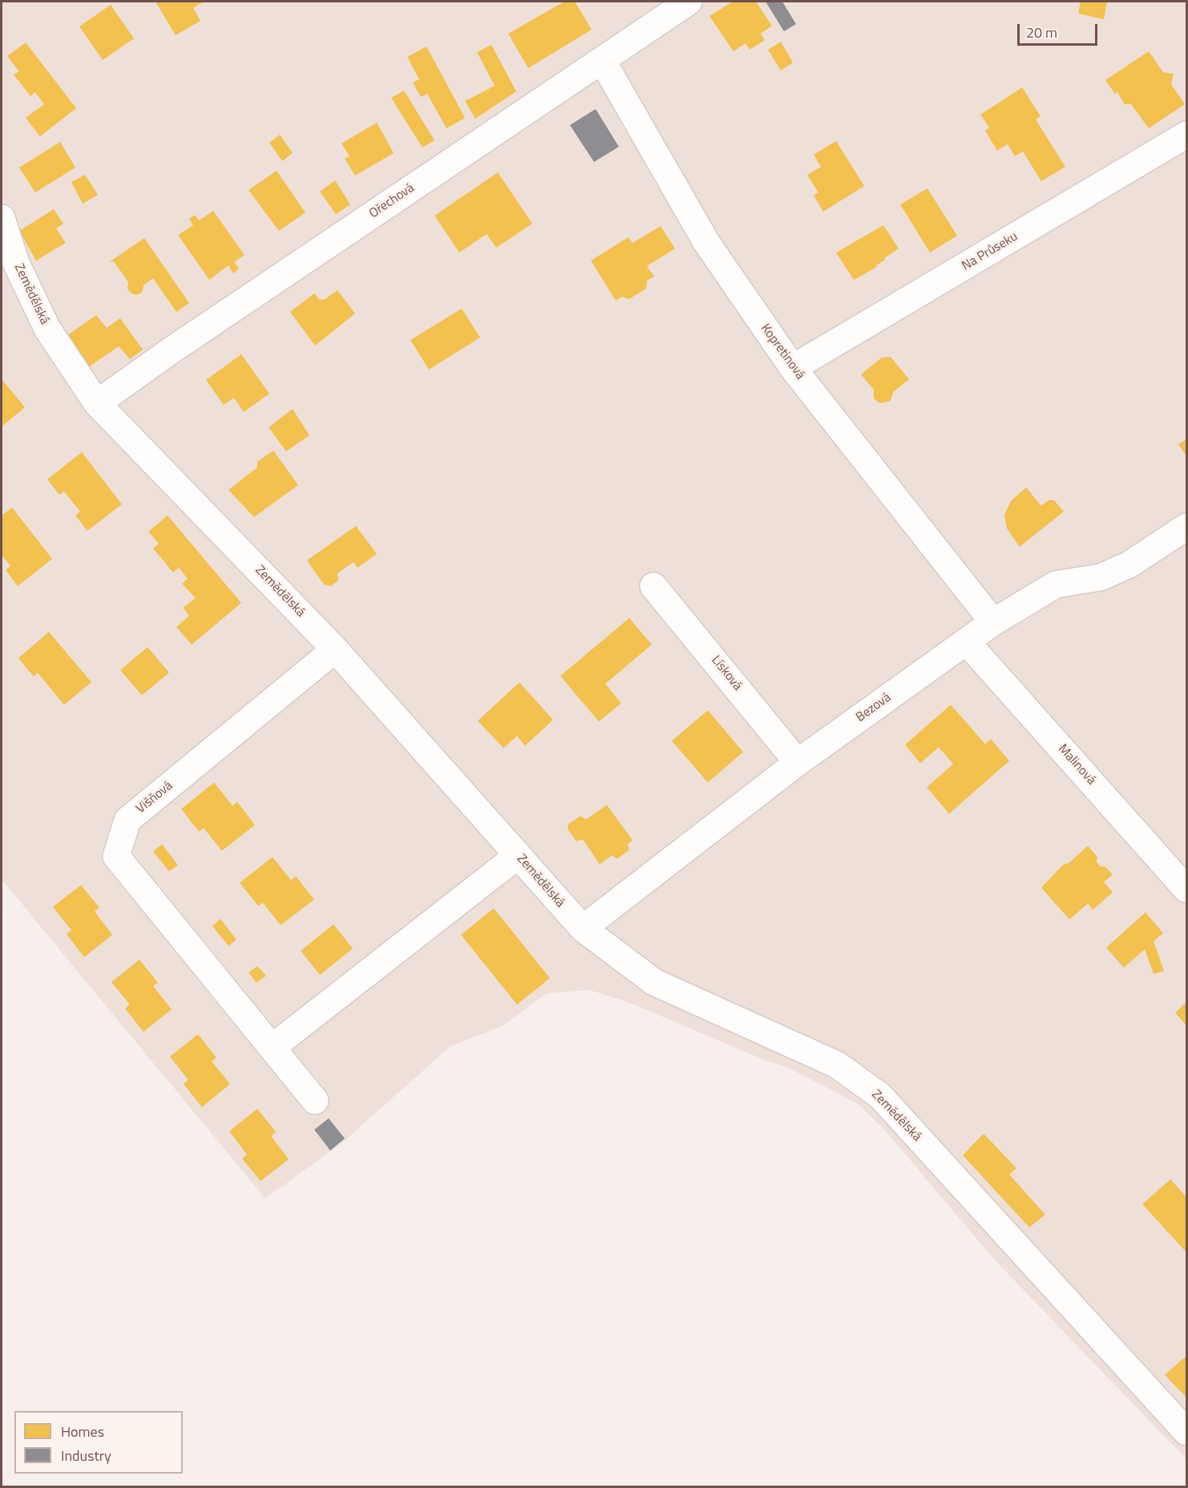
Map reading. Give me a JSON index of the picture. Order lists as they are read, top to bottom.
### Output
{
  "streets": {
    "street": [
      "Ořechová",
      "Na Průseku",
      "Zemědělská",
      "Kopretinová",
      "Lísková",
      "Bezová",
      "Malinová",
      "Višňová"
    ]
  },
  "crossings": [
    ["Ořechová", "Zemědělská"],
    ["Ořechová", "Kopretinová"],
    ["Na Průseku", "Kopretinová"],
    ["Zemědělská", "Bezová"],
    ["Zemědělská", "Višňová"],
    ["Kopretinová", "Bezová"],
    ["Lísková", "Bezová"],
    ["Bezová", "Malinová"]
  ],
  "legend": ["Homes", "Industry"],
  "scale_bar": "20 m"
}
